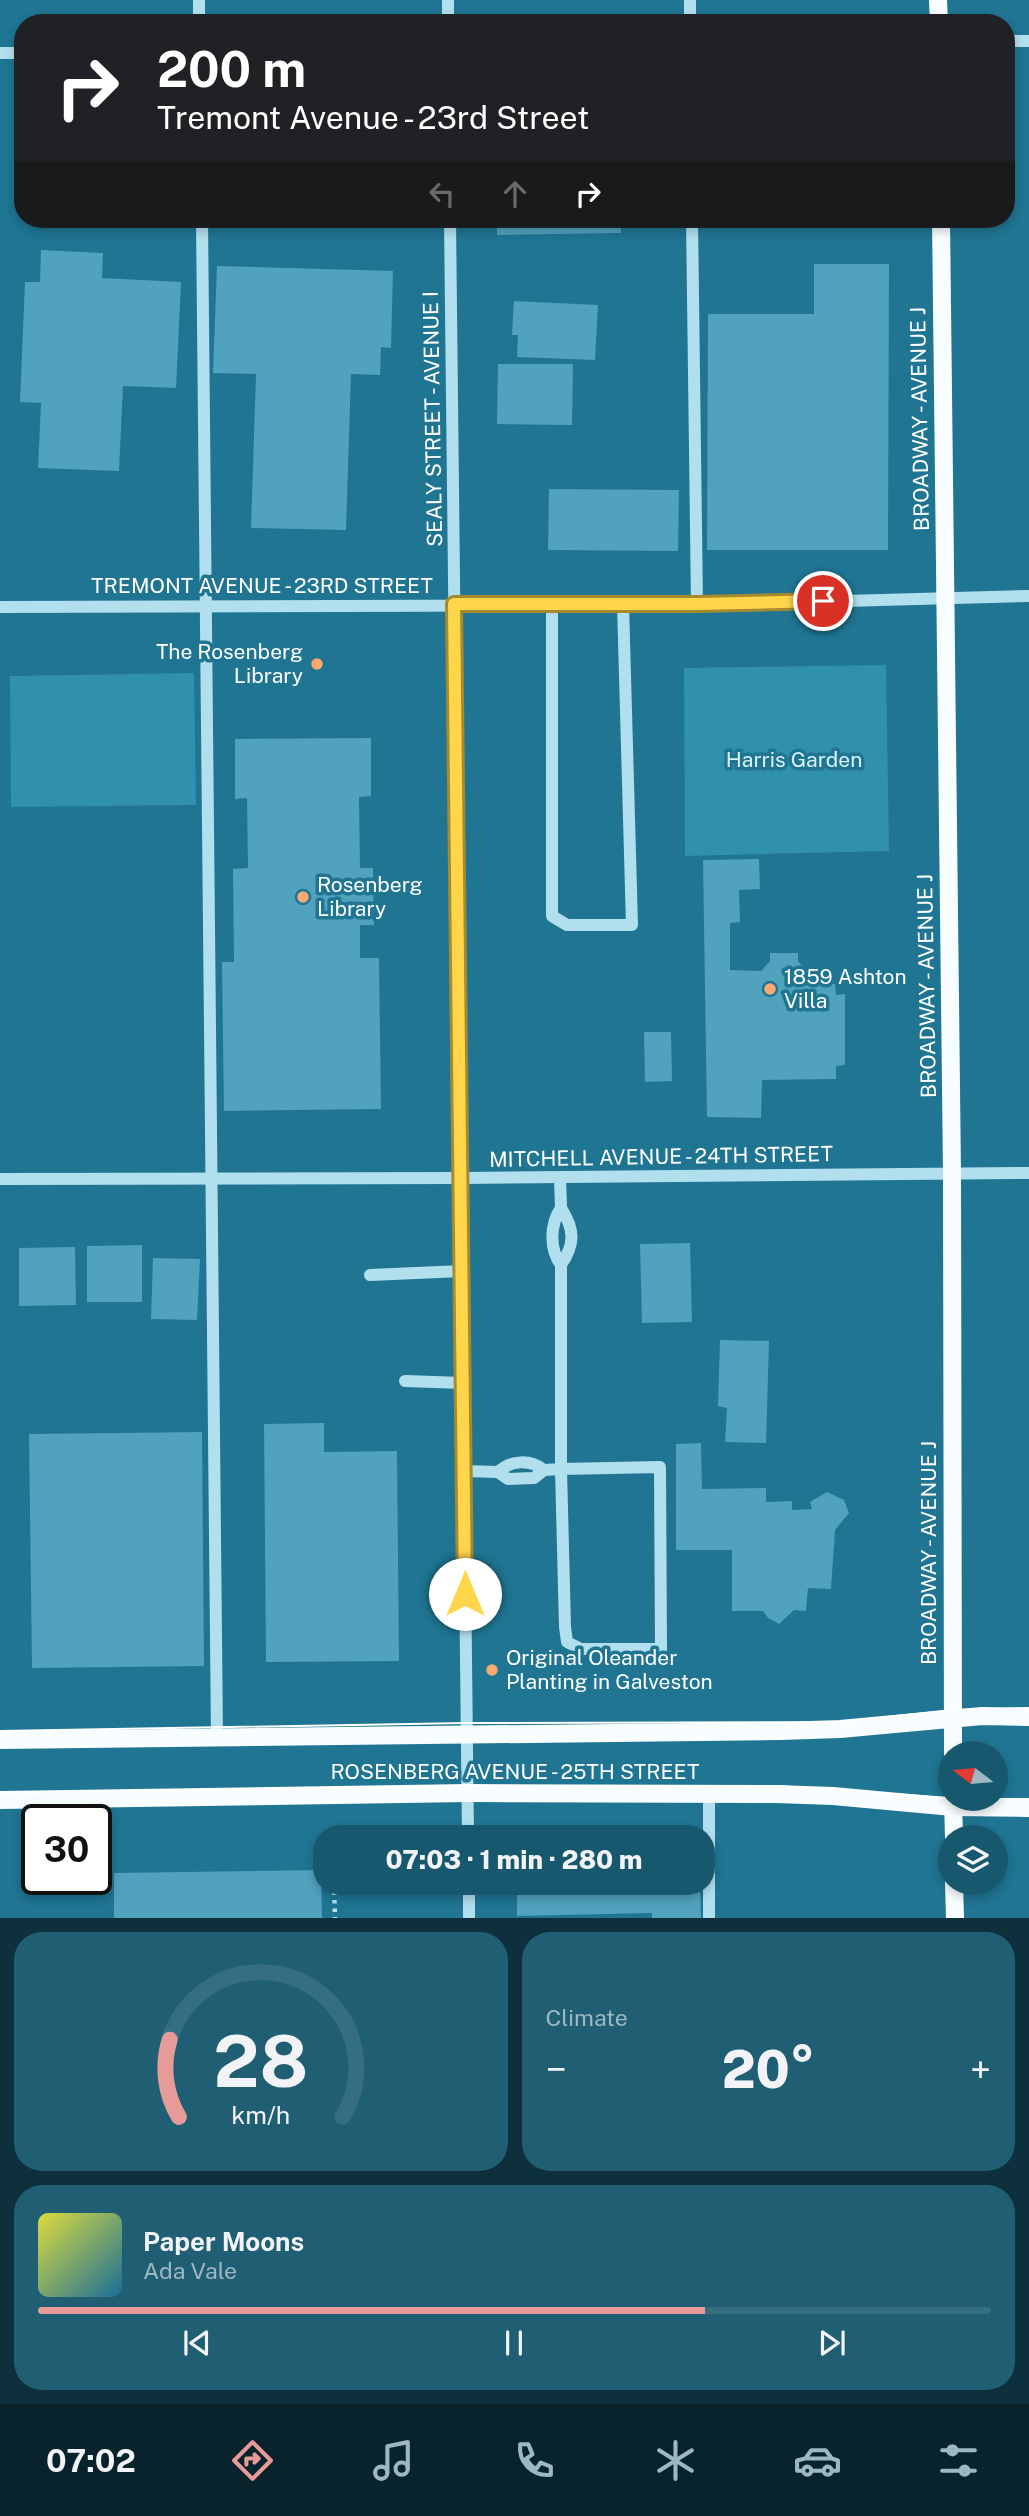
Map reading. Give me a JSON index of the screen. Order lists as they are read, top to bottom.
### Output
{
  "streets": {
    "main road": ["BROADWAY - AVENUE J", "ROSENBERG AVENUE - 25TH STREET"],
    "street": ["SEALY STREET - AVENUE I", "TREMONT AVENUE - 23RD STREET", "MITCHELL AVENUE - 24TH STREET"]
  },
  "crossings": [
    ["SEALY STREET - AVENUE I", "TREMONT AVENUE - 23RD STREET"],
    ["SEALY STREET - AVENUE I", "MITCHELL AVENUE - 24TH STREET"],
    ["SEALY STREET - AVENUE I", "ROSENBERG AVENUE - 25TH STREET"],
    ["BROADWAY - AVENUE J", "TREMONT AVENUE - 23RD STREET"],
    ["BROADWAY - AVENUE J", "MITCHELL AVENUE - 24TH STREET"],
    ["BROADWAY - AVENUE J", "ROSENBERG AVENUE - 25TH STREET"]
  ],
  "parks": ["Harris Garden"],
  "places": [
    "The Rosenberg Library",
    "Rosenberg Library",
    "1859 Ashton Villa",
    "Original Oleander Planting in Galveston"
  ],
  "north": "left",
  "page": {
    "turn": ["200 m", "Tremont Avenue - 23rd Street"],
    "limit": "30",
    "trip": "07:03 · 1 min · 280 m",
    "tile": "Climate",
    "heat": ["−", "20°", "+"],
    "song": ["Paper Moons", "Ada Vale"],
    "tabs": "07:02",
    "gauge": ["28", "km/h"]
  }
}
